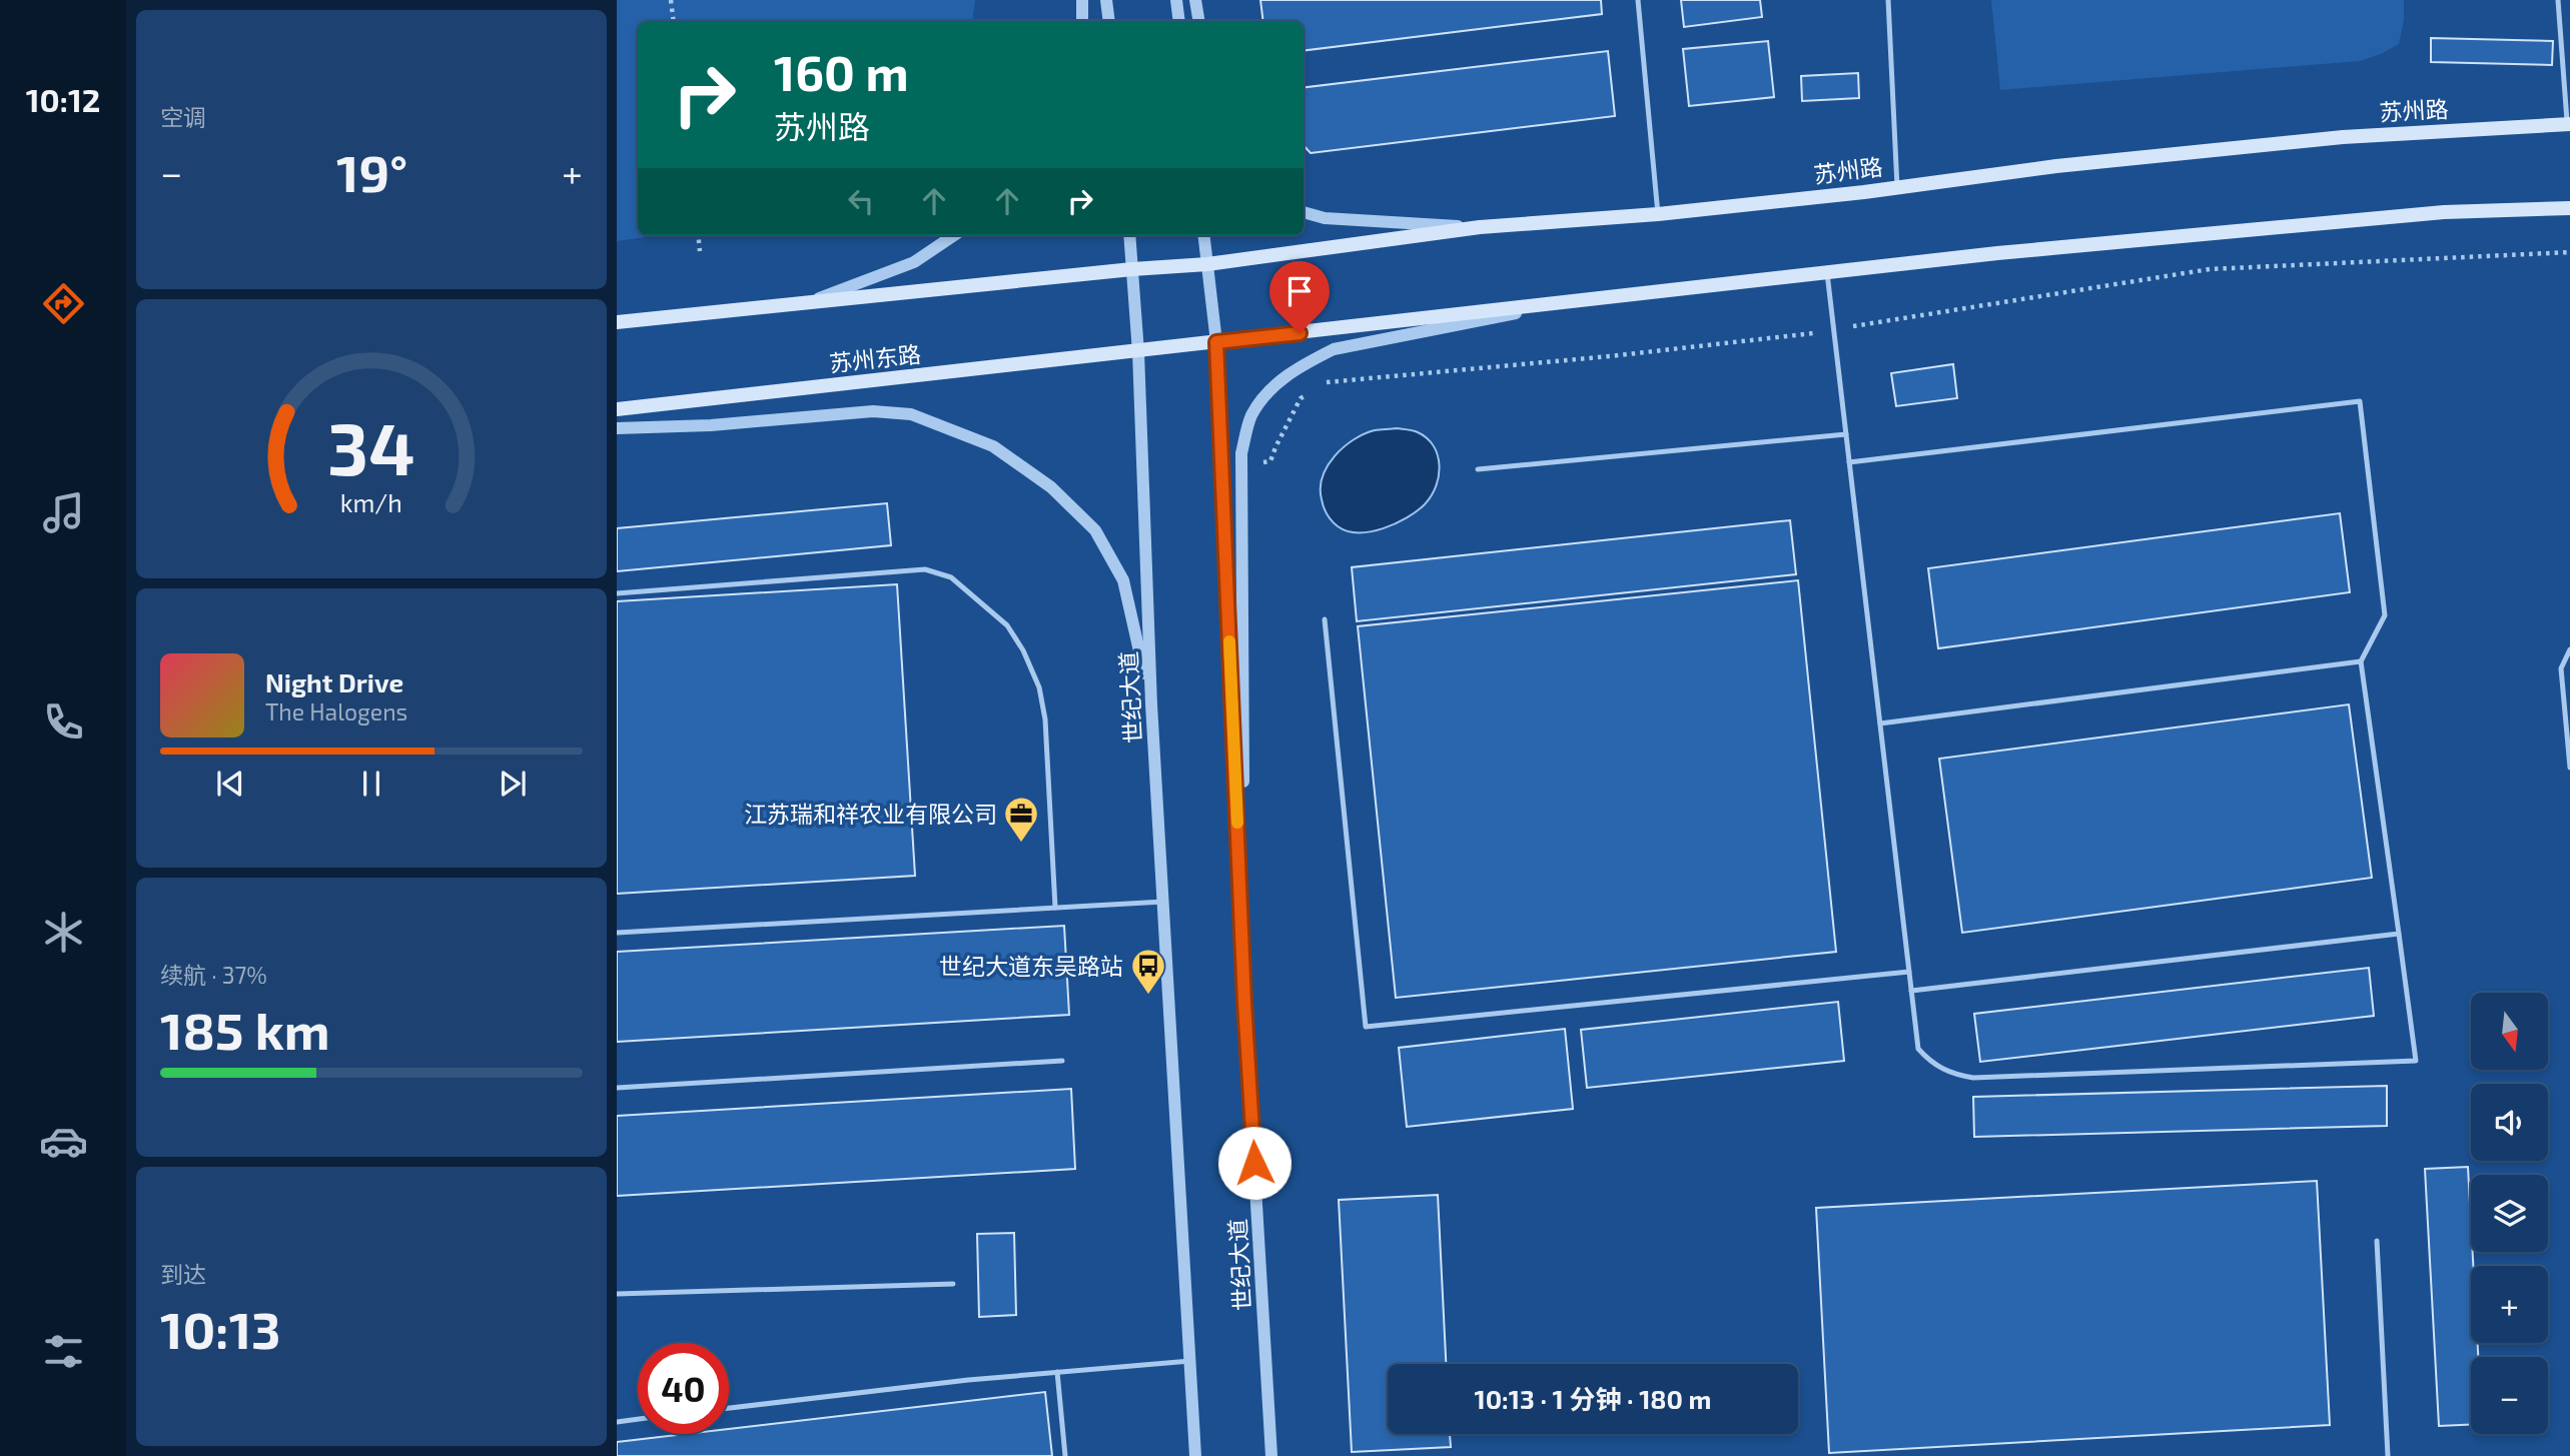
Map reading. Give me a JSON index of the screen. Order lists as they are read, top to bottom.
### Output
{
  "streets": {
    "main road": ["苏州路", "苏州东路"],
    "street": ["世纪大道"]
  },
  "crossings": [
    ["苏州路", "世纪大道"],
    ["苏州东路", "世纪大道"]
  ],
  "places": {
    "office": ["江苏瑞和祥农业有限公司"],
    "bus stop": ["世纪大道东吴路站"]
  },
  "north": "bottom",
  "page": {
    "tabs": "10:12",
    "tile": [
      "空调",
      ["续航 · 37%", "185 km"],
      ["到达", "10:13"]
    ],
    "turn": ["160 m", "苏州路"],
    "heat": ["−", "19°", "+"],
    "song": ["Night Drive", "The Halogens"],
    "map_buttons": ["+", "−"],
    "limit": "40",
    "trip": "10:13 · 1 分钟 · 180 m",
    "gauge": ["34", "km/h"]
  }
}
